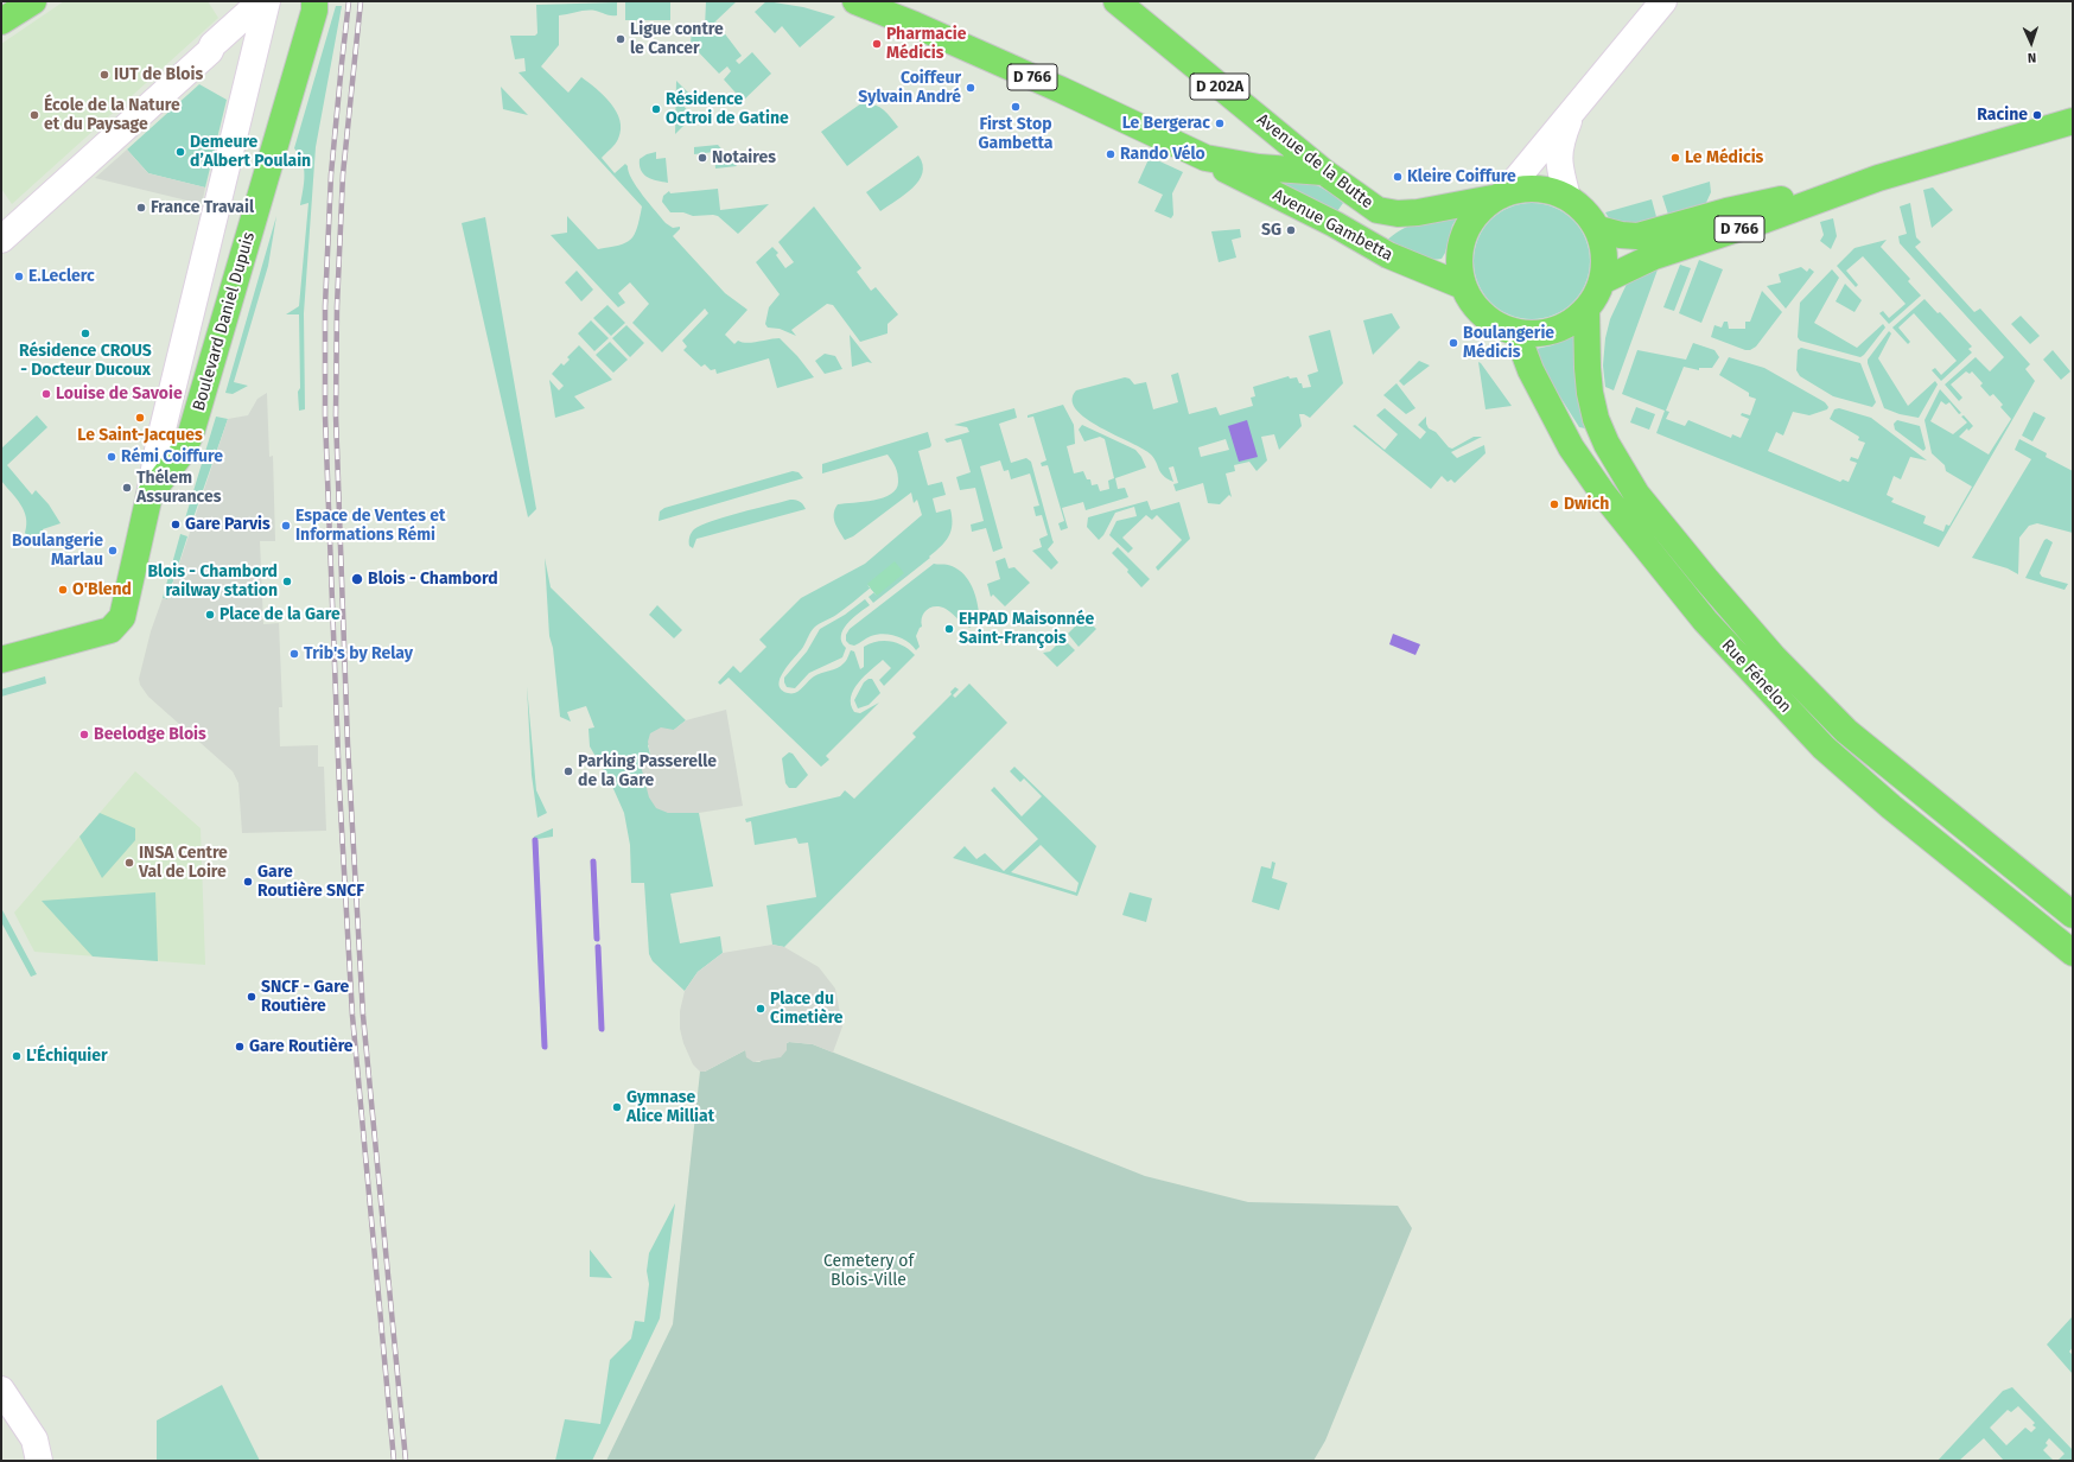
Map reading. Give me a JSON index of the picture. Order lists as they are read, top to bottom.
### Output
{
  "streets": {
    "main road": [
      "D 766",
      "D 202A",
      "Avenue de la Butte",
      "Avenue Gambetta",
      "Boulevard Daniel Dupuis",
      "Rue Fénelon"
    ]
  },
  "crossings": [
    ["D 766", "Avenue de la Butte"],
    ["D 766", "Avenue Gambetta"],
    ["D 766", "Rue Fénelon"],
    ["Avenue de la Butte", "Avenue Gambetta"],
    ["Avenue de la Butte", "Rue Fénelon"],
    ["Avenue Gambetta", "Rue Fénelon"]
  ],
  "parks": ["Cemetery of Blois-Ville"],
  "places": [
    "Ligue contre le Cancer",
    "Pharmacie Médicis",
    "IUT de Blois",
    "Coiffeur Sylvain André",
    "First Stop Gambetta",
    "Résidence Octroi de Gatine",
    "École de la Nature et du Paysage",
    "Racine",
    "Le Bergerac",
    "Demeure d’Albert Poulain",
    "Rando Vélo",
    "Notaires",
    "Le Médicis",
    "Kleire Coiffure",
    "France Travail",
    "SG",
    "E.Leclerc",
    "Résidence CROUS - Docteur Ducoux",
    "Boulangerie Médicis",
    "Louise de Savoie",
    "Le Saint-Jacques",
    "Rémi Coiffure",
    "Thélem Assurances",
    "Dwich",
    "Gare Parvis",
    "Espace de Ventes et Informations Rémi",
    "Boulangerie Marlau",
    "Blois - Chambord",
    "Blois - Chambord railway station",
    "O'Blend",
    "Place de la Gare",
    "EHPAD Maisonnée Saint-François",
    "Trib's by Relay",
    "Beelodge Blois",
    "Parking Passerelle de la Gare",
    "INSA Centre Val de Loire",
    "Gare Routière SNCF",
    "SNCF - Gare Routière",
    "Place du Cimetière",
    "Gare Routière",
    "L'Échiquier",
    "Gymnase Alice Milliat"
  ],
  "north": "bottom"
}
